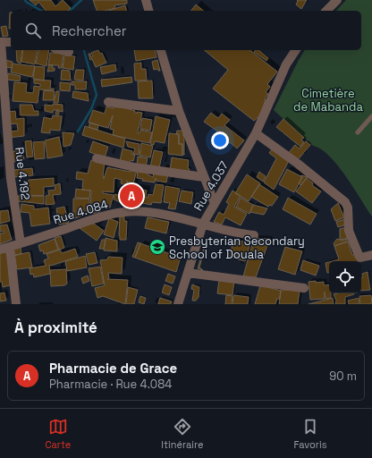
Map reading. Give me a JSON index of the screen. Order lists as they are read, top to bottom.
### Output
{
  "streets": {
    "street": ["Rue 4.192", "Rue 4.037", "Rue 4.084"]
  },
  "crossings": [
    ["Rue 4.192", "Rue 4.084"],
    ["Rue 4.037", "Rue 4.084"]
  ],
  "parks": ["Cimetière de Mabanda"],
  "places": {
    "school or university": ["Presbyterian Secondary School of Douala"]
  },
  "page": {
    "search": "Rechercher",
    "pins": "A",
    "heading": "À proximité",
    "list": [
      {
        "mark": "A",
        "name": "Pharmacie de Grace",
        "note": "Pharmacie · Rue 4.084",
        "value": "90 m"
      }
    ],
    "nav": ["Carte", "Itinéraire", "Favoris"]
  }
}
